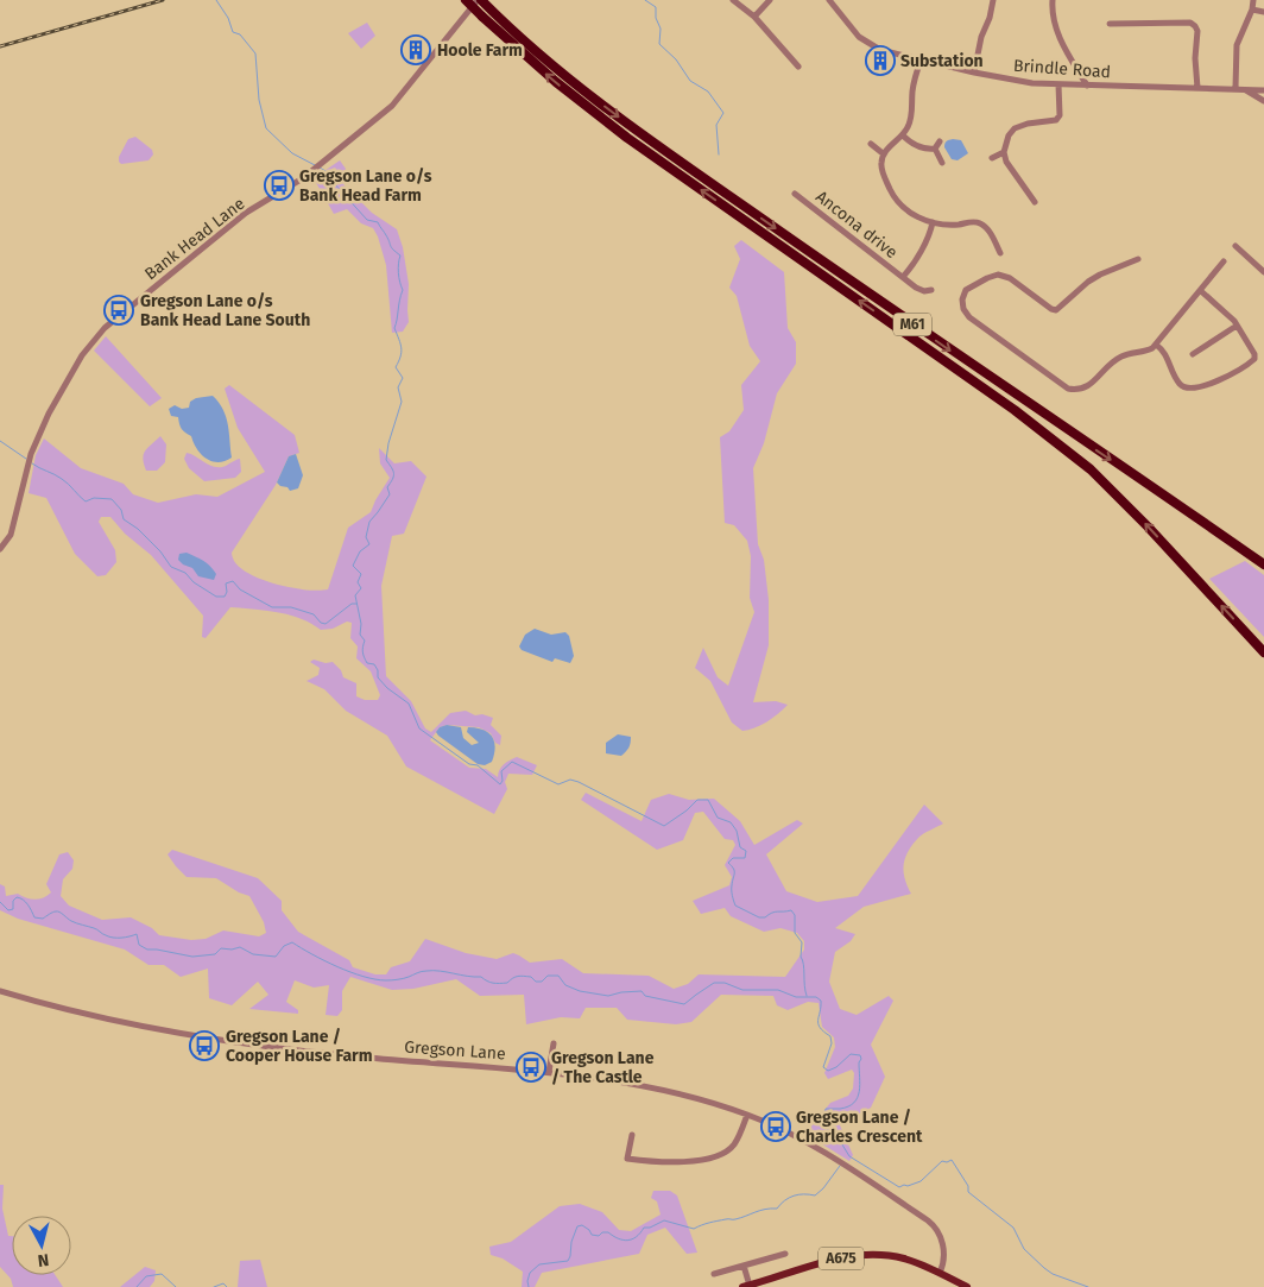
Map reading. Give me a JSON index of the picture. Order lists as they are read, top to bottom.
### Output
{
  "streets": {
    "highway": ["M61"],
    "main road": ["A675"],
    "street": [
      "Brindle Road",
      "Ancona drive",
      "Bank Head Lane",
      "Gregson Lane"
    ]
  },
  "crossings": [
    ["Bank Head Lane", "M61"],
    ["Gregson Lane", "A675"]
  ],
  "places": {
    "building": ["Hoole Farm", "Substation"],
    "bus stop": [
      "Gregson Lane o/s Bank Head Farm",
      "Gregson Lane o/s Bank Head Lane South",
      "Gregson Lane / Cooper House Farm",
      "Gregson Lane / The Castle",
      "Gregson Lane / Charles Crescent"
    ]
  },
  "north": "bottom"
}
